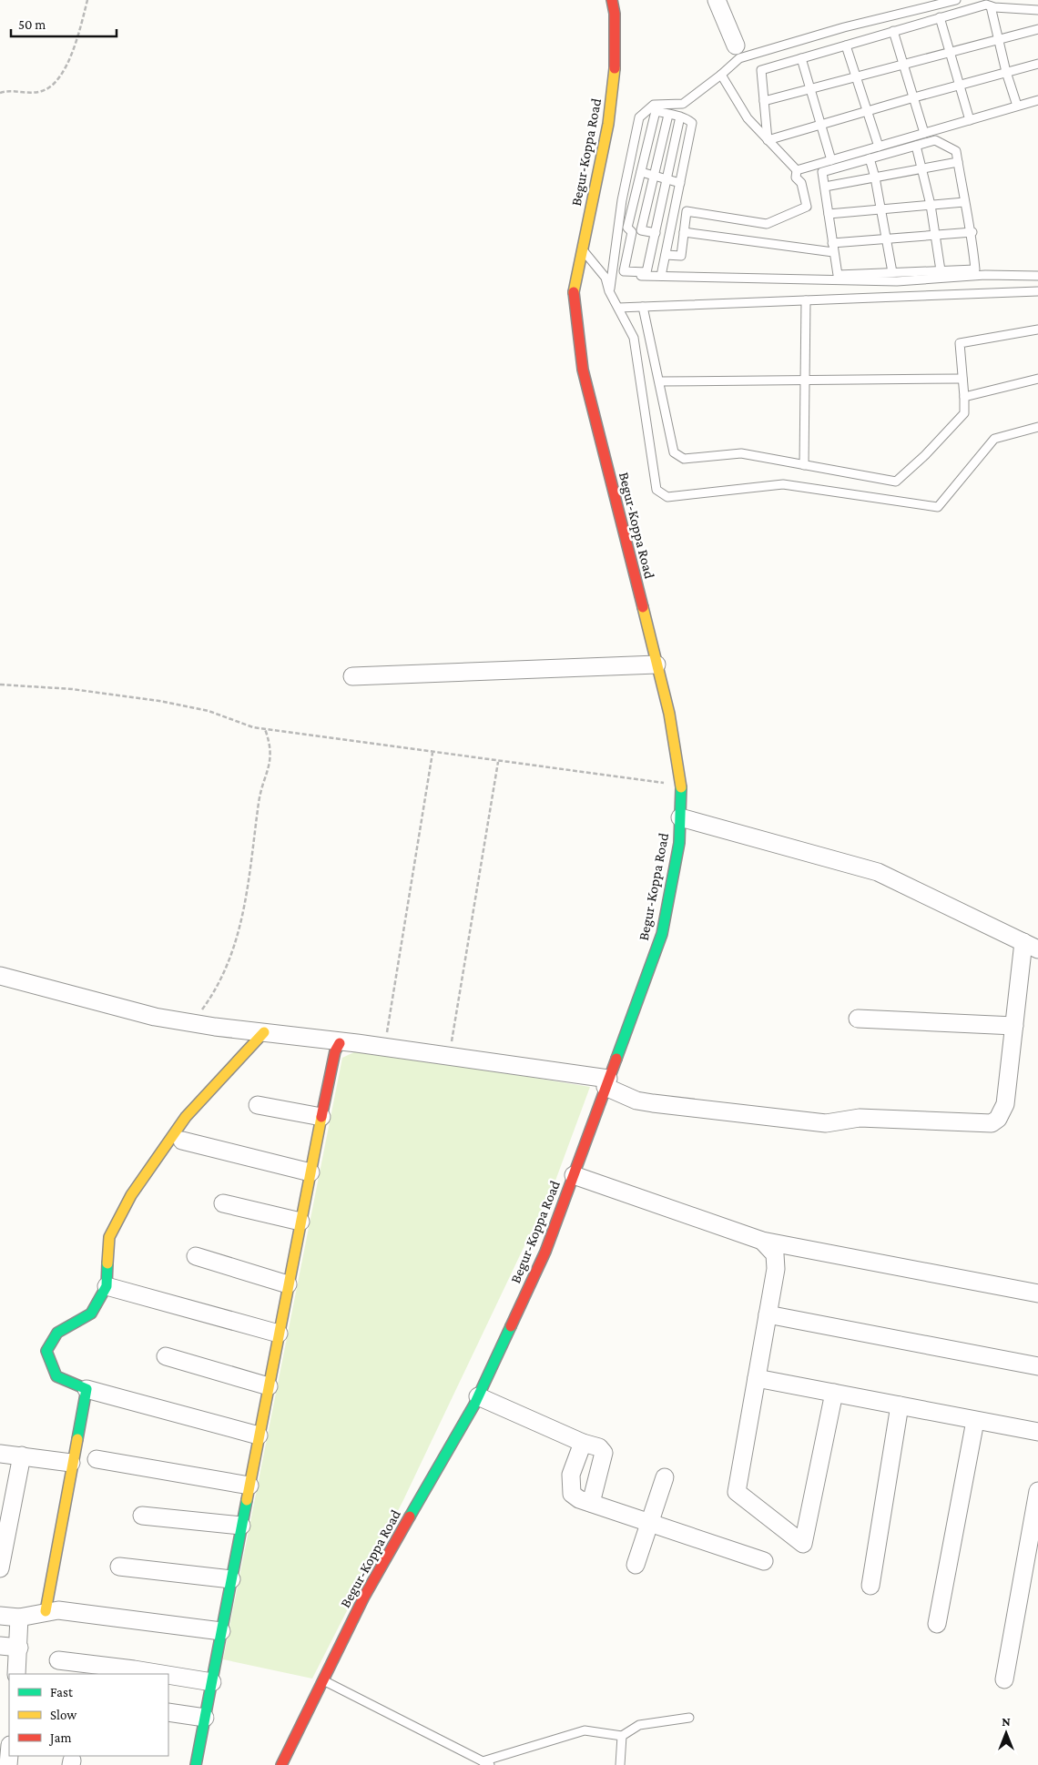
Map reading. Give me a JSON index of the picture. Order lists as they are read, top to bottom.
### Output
{
  "streets": {
    "main road": ["Begur-Koppa Road"]
  },
  "legend": ["Fast", "Slow", "Jam"],
  "scale_bar": "50 m",
  "north": "top"
}
